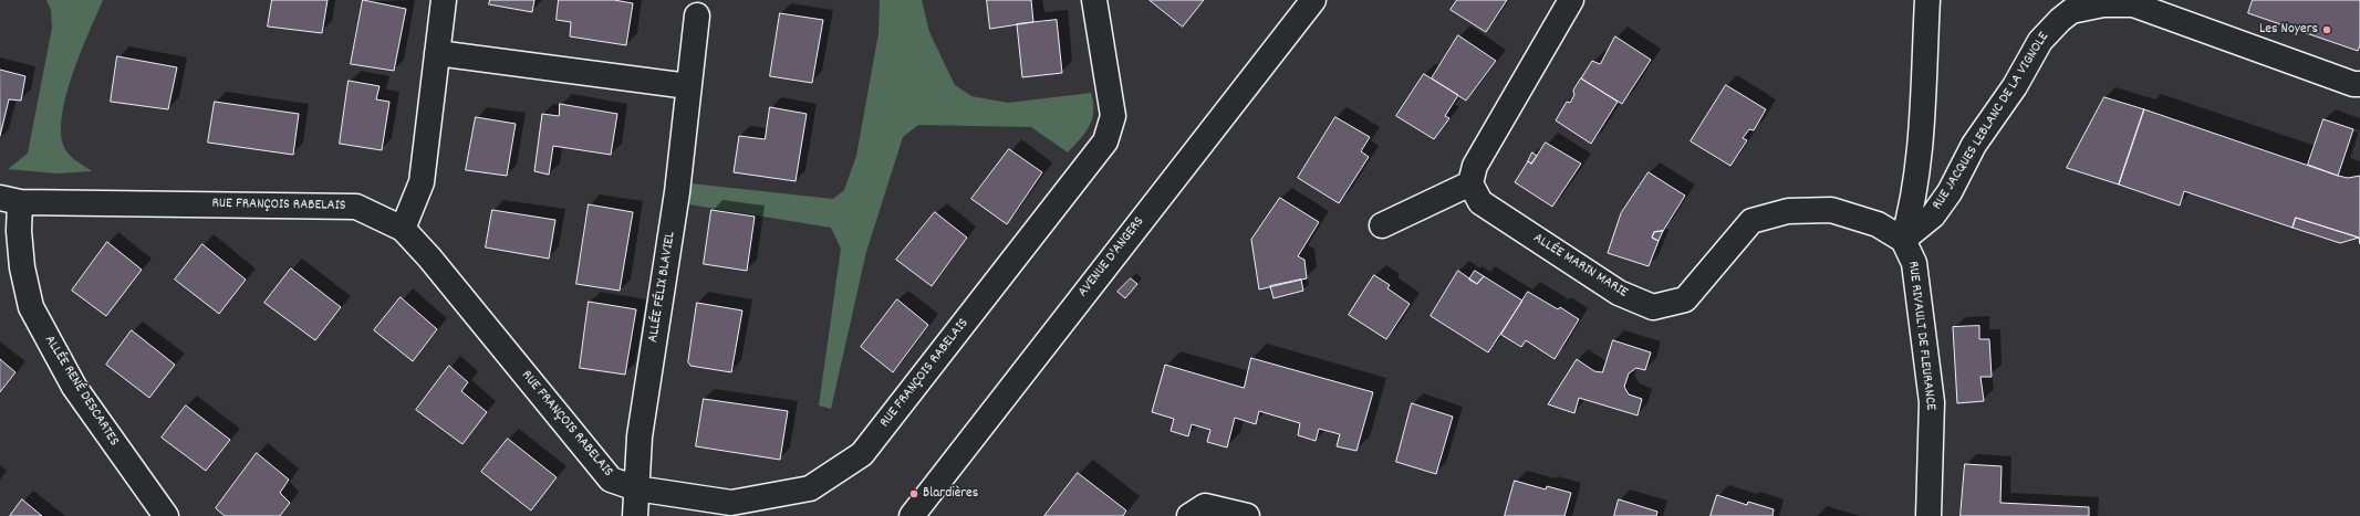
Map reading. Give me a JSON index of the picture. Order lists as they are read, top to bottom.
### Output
{
  "streets": {
    "street": [
      "RUE JACQUES LEBLANC DE LA VIGNOLE",
      "RUE FRANÇOIS RABELAIS",
      "AVENUE D'ANGERS",
      "ALLÉE MARIN MARIE",
      "ALLÉE FÉLIX BLAVIEL",
      "RUE RIVAULT DE FLEURANCE",
      "ALLÉE RENÉ DESCARTES"
    ]
  },
  "crossings": [
    ["RUE JACQUES LEBLANC DE LA VIGNOLE", "ALLÉE MARIN MARIE"],
    ["RUE JACQUES LEBLANC DE LA VIGNOLE", "RUE RIVAULT DE FLEURANCE"],
    ["RUE FRANÇOIS RABELAIS", "ALLÉE FÉLIX BLAVIEL"],
    ["RUE FRANÇOIS RABELAIS", "ALLÉE RENÉ DESCARTES"],
    ["ALLÉE MARIN MARIE", "RUE RIVAULT DE FLEURANCE"]
  ],
  "places": ["Les Noyers", "Blardières"]
}
